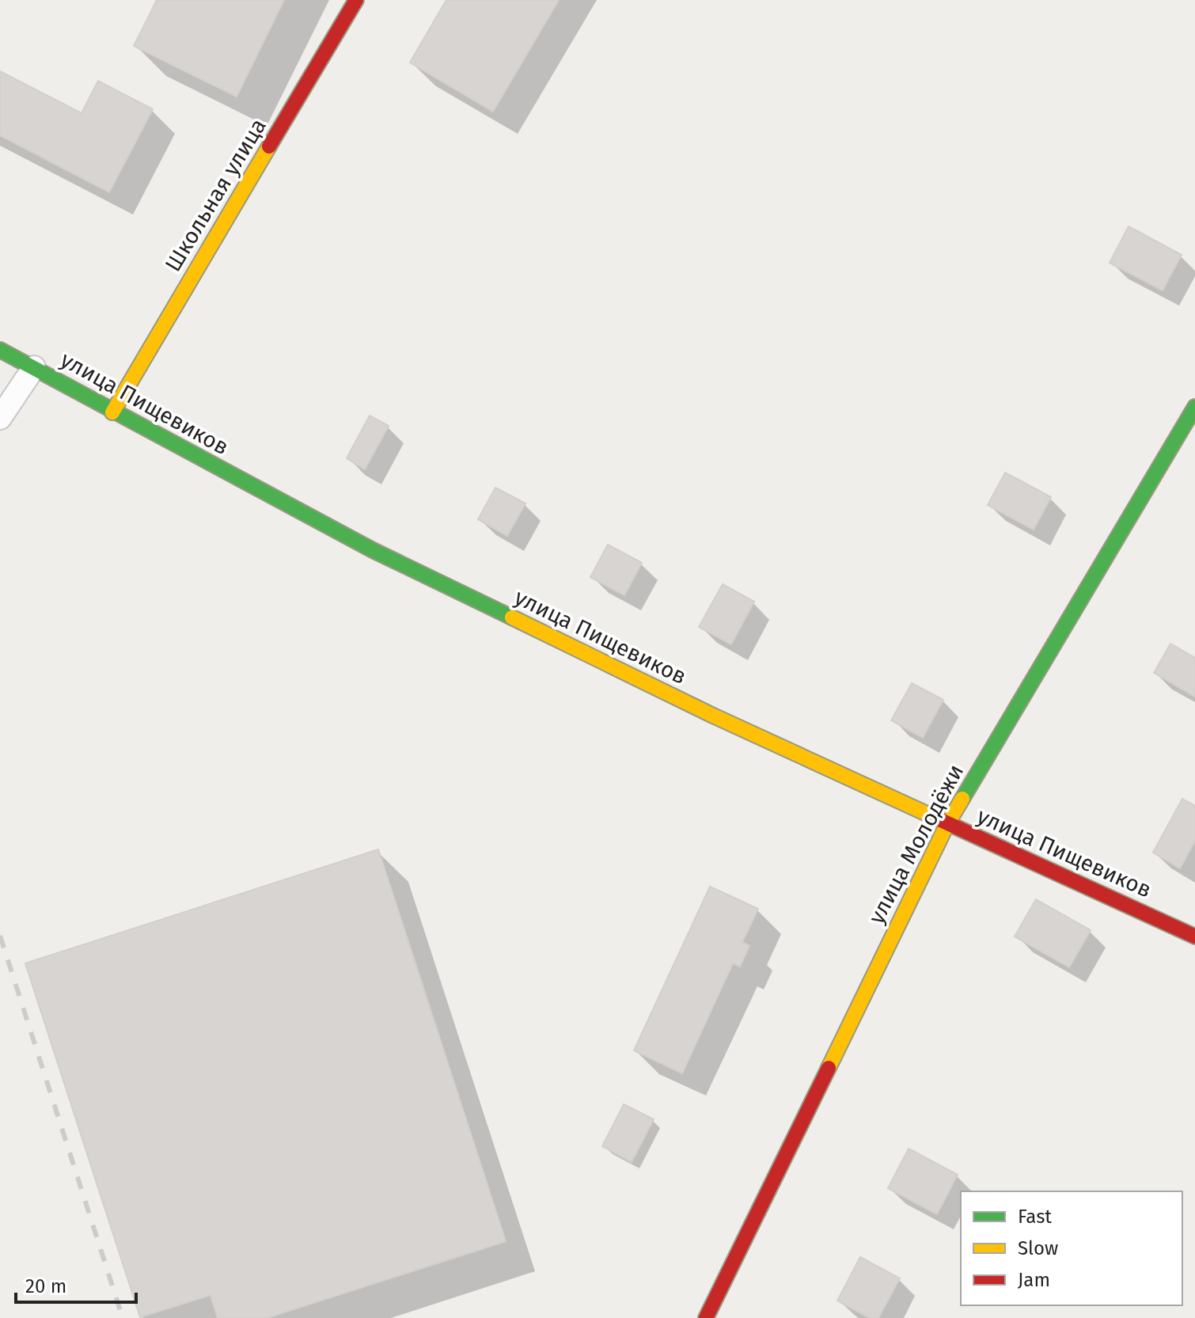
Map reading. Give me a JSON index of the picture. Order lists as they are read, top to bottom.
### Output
{
  "streets": {
    "street": ["Школьная улица", "улица Пищевиков", "улица Молодёжи"]
  },
  "crossings": [
    ["Школьная улица", "улица Пищевиков"],
    ["улица Пищевиков", "улица Молодёжи"]
  ],
  "legend": ["Fast", "Slow", "Jam"],
  "scale_bar": "20 m"
}
